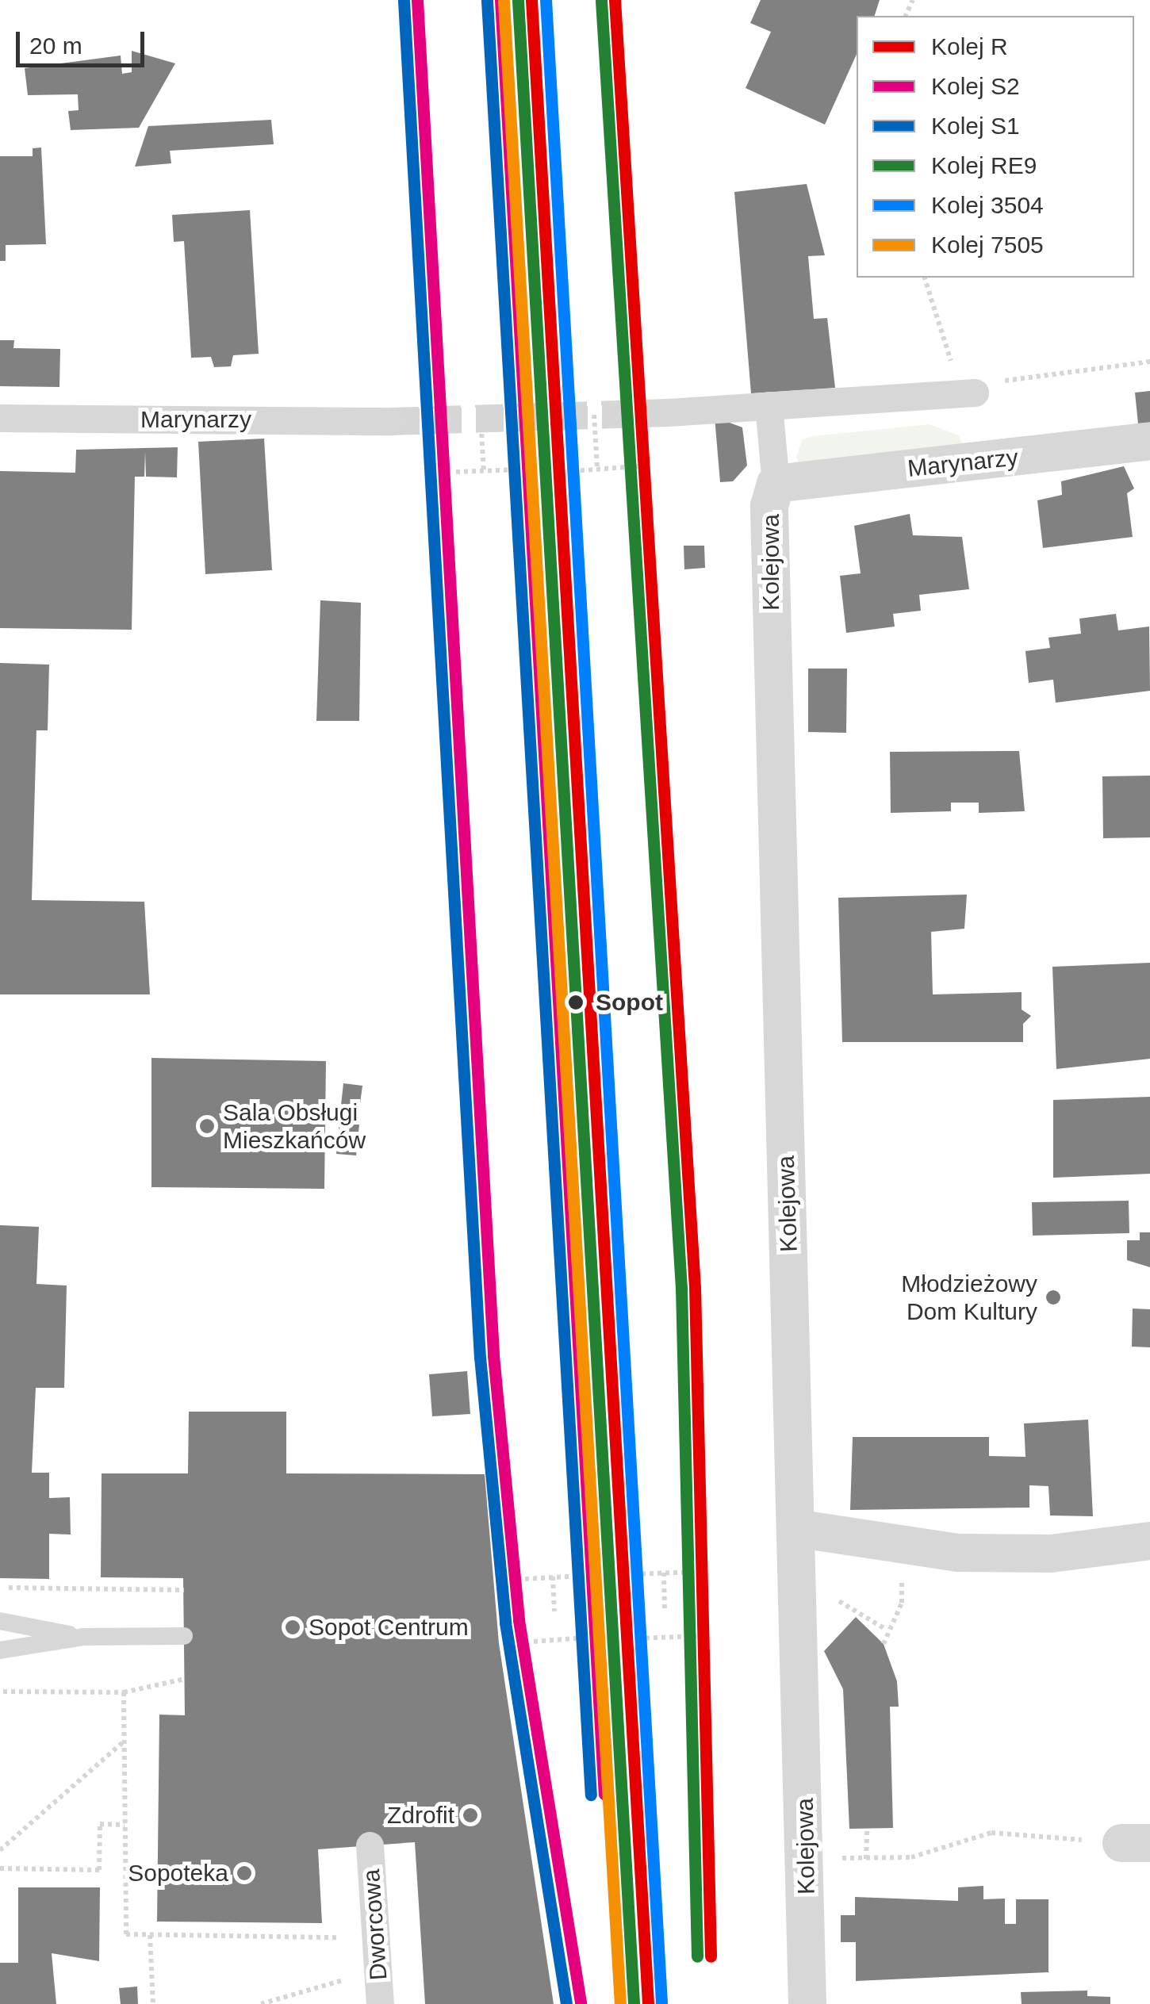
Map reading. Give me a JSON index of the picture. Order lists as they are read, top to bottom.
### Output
{
  "streets": {
    "street": ["Marynarzy", "Kolejowa", "Dworcowa"]
  },
  "crossings": [
    ["Marynarzy", "Kolejowa"]
  ],
  "places": [
    "Sopot",
    "Sala Obsługi Mieszkańców",
    "Młodzieżowy Dom Kultury",
    "Sopot Centrum",
    "Zdrofit",
    "Sopoteka"
  ],
  "lines": [
    "rail line R",
    "rail line S2",
    "rail line 3504",
    "rail line S1",
    "rail line RE9",
    "rail line 7505"
  ],
  "legend": [
    "Kolej R",
    "Kolej S2",
    "Kolej S1",
    "Kolej RE9",
    "Kolej 3504",
    "Kolej 7505"
  ],
  "scale_bar": "20 m"
}
